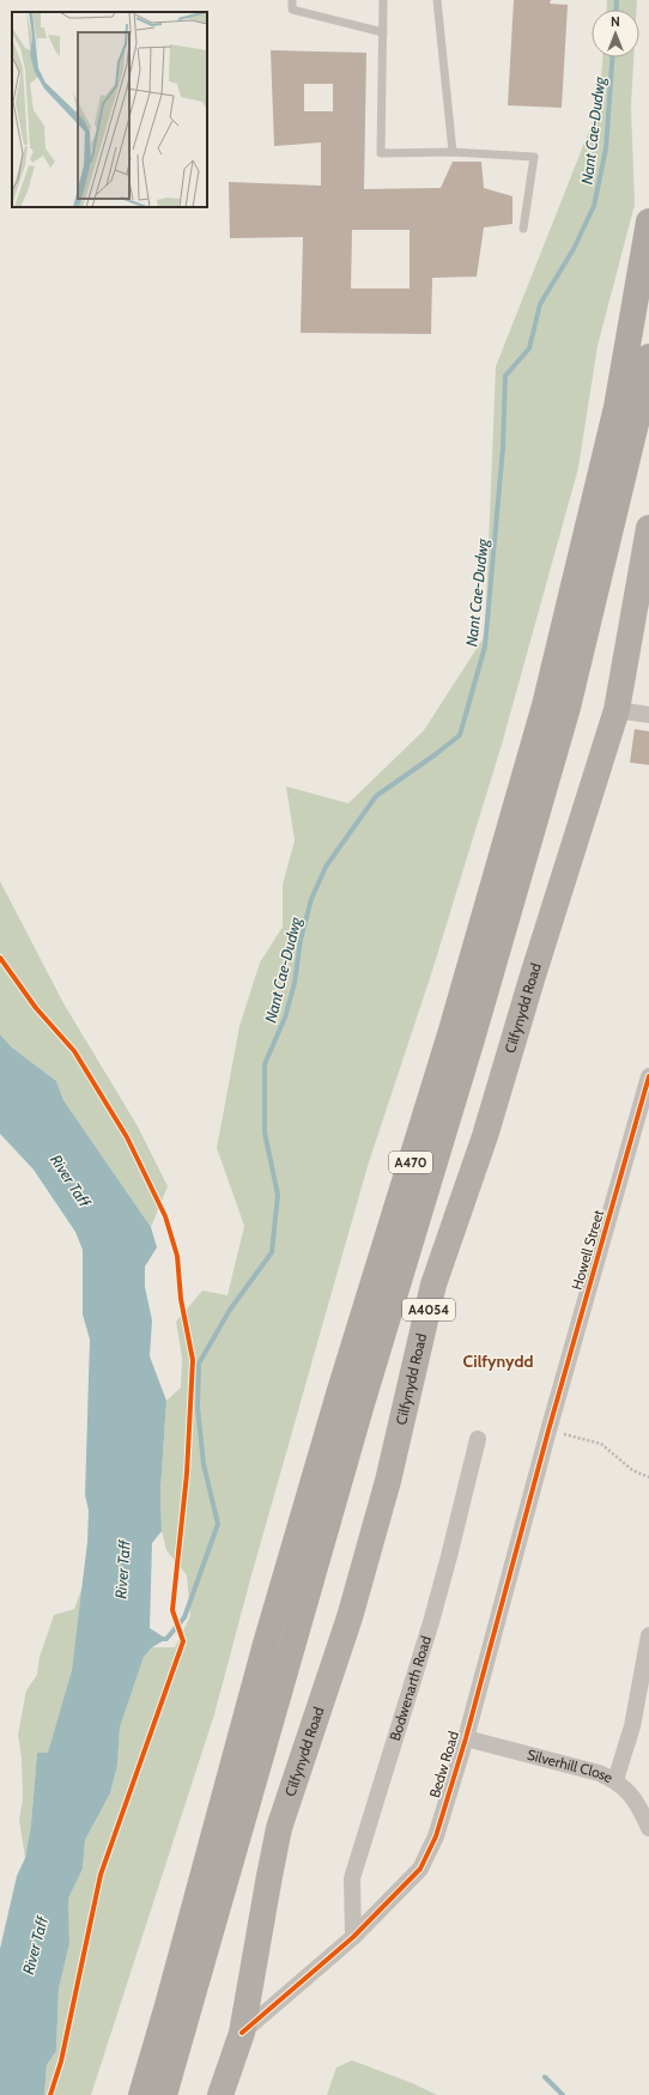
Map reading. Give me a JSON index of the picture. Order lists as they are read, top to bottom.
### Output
{
  "streets": {
    "highway": ["A470"],
    "main road": ["Cilfynydd Road", "A4054"],
    "street": [
      "Howell Street",
      "Bodwenarth Road",
      "Bedw Road",
      "Silverhill Close"
    ]
  },
  "crossings": [
    ["Cilfynydd Road", "Bedw Road"],
    ["Howell Street", "Bedw Road"],
    ["Bodwenarth Road", "Bedw Road"],
    ["Bedw Road", "Silverhill Close"]
  ],
  "districts": ["Cilfynydd"],
  "water": ["Nant Cae-Dudwg", "River Taff"],
  "north": "top"
}
